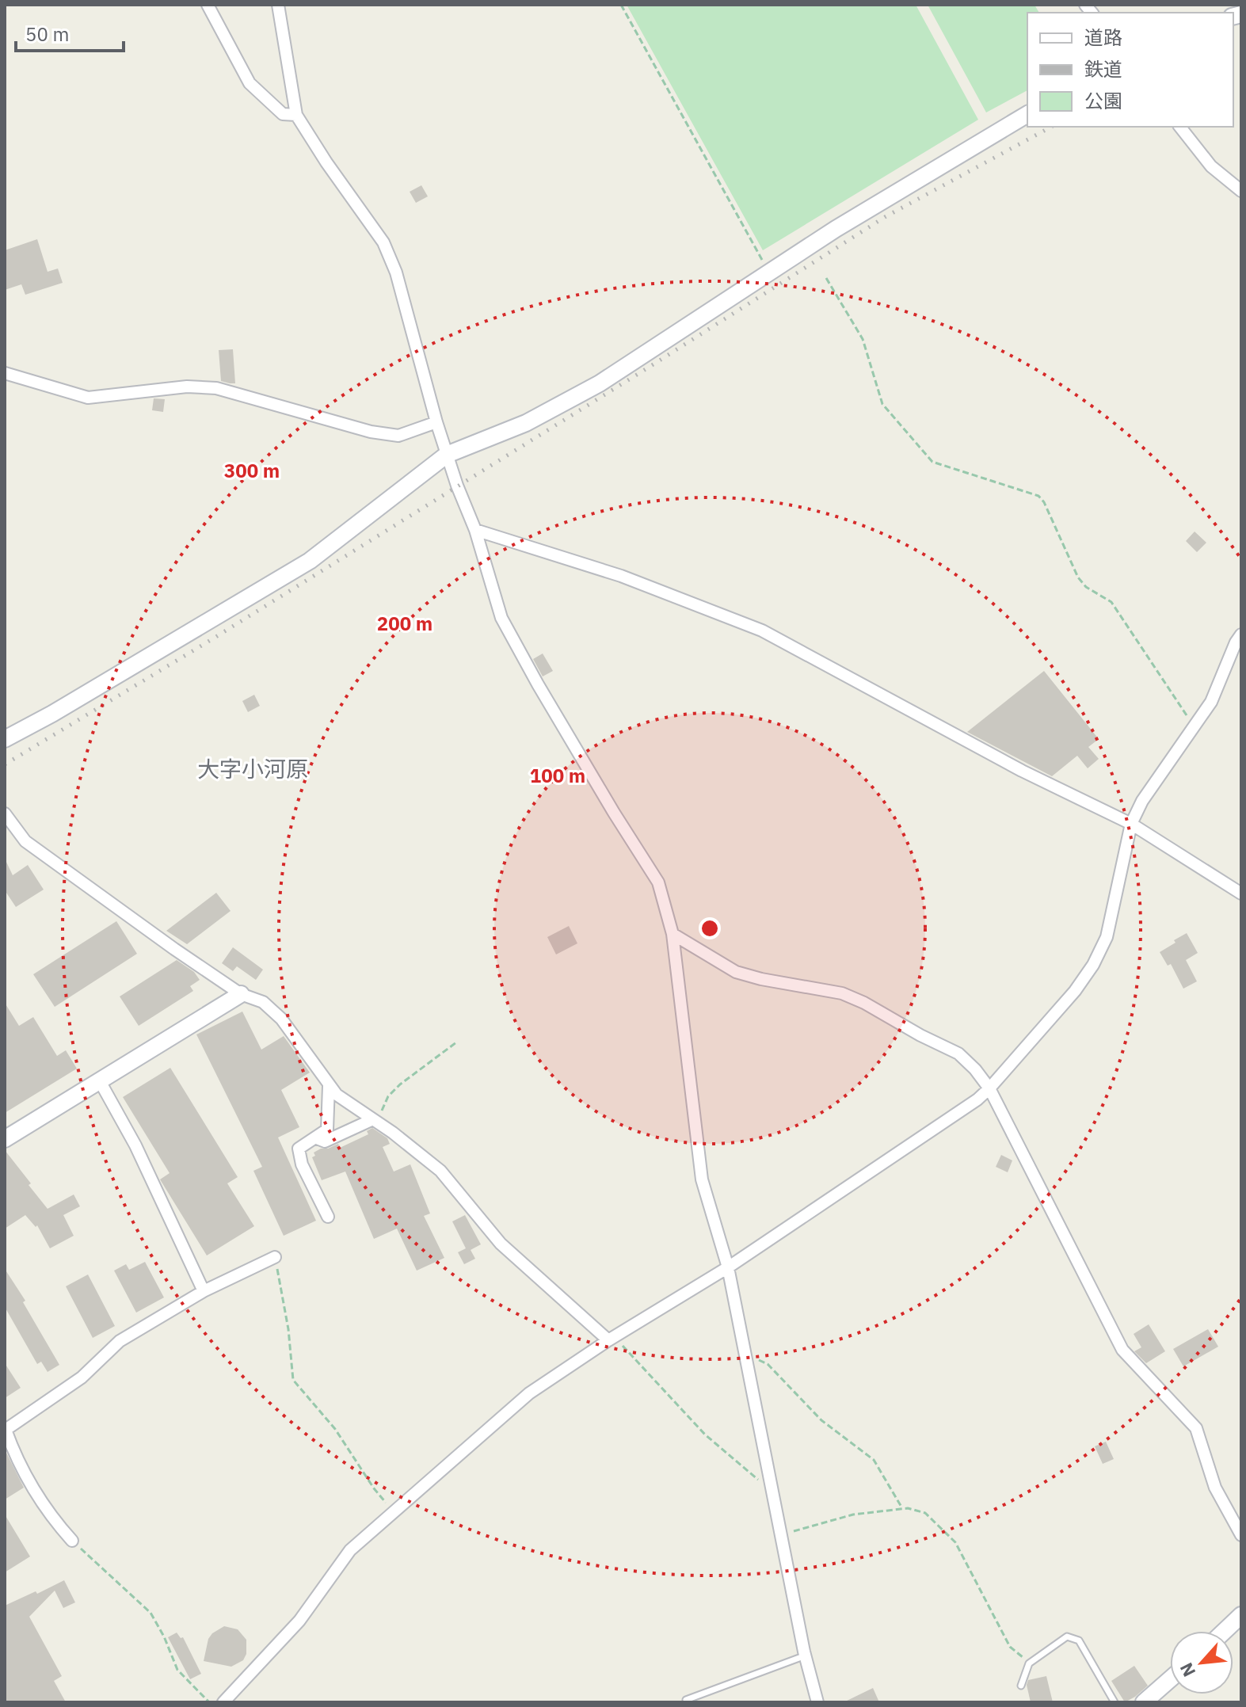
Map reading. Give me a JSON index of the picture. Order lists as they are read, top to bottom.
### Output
{
  "districts": ["大字小河原"],
  "legend": ["道路", "鉄道", "公園"],
  "scale_bar": "50 m",
  "north": "bottom left",
  "rings": ["300 m", "200 m", "100 m"]
}
